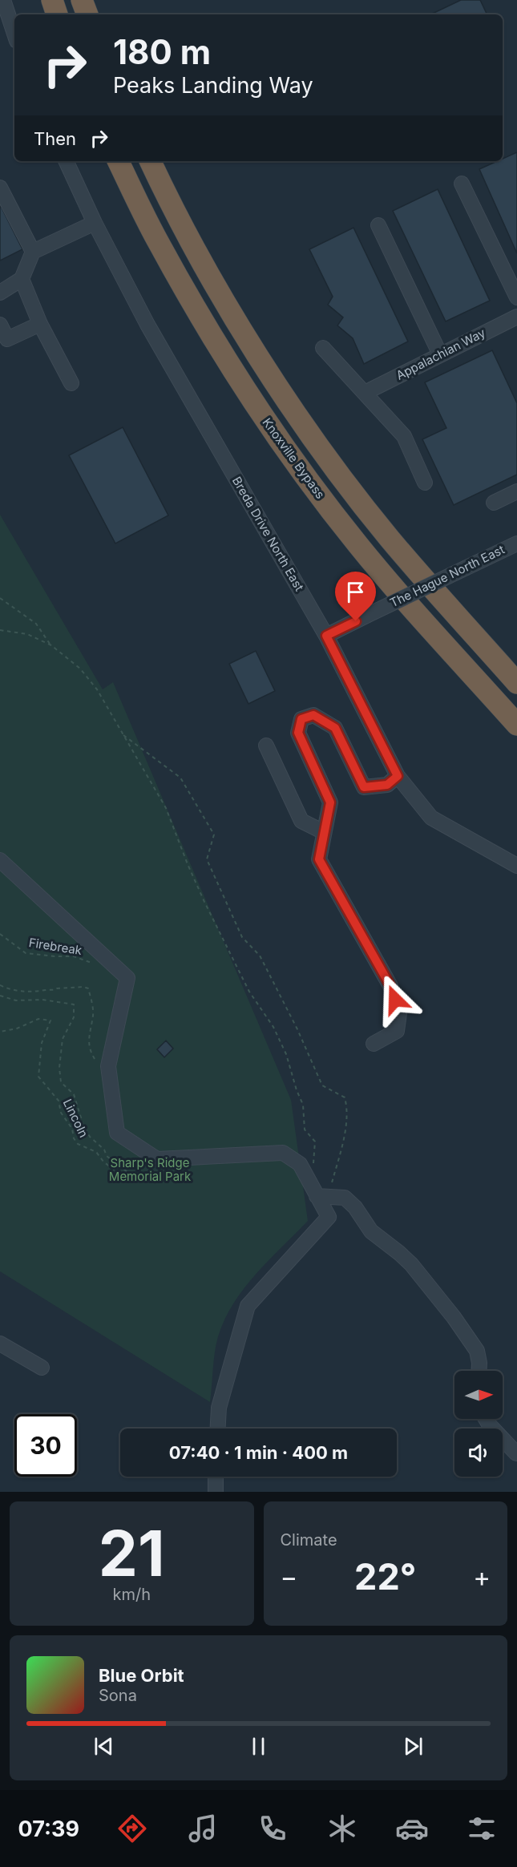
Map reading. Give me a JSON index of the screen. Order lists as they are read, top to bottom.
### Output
{
  "streets": {
    "highway": ["Knoxville Bypass"],
    "street": ["Appalachian Way", "Breda Drive North East", "The Hague North East"],
    "path": ["Firebreak", "Lincoln"]
  },
  "crossings": [
    ["Breda Drive North East", "The Hague North East"]
  ],
  "parks": ["Sharp's Ridge Memorial Park"],
  "north": "right",
  "page": {
    "turn": ["180 m", "Peaks Landing Way"],
    "then": "Then",
    "limit": "30",
    "trip": "07:40 · 1 min · 400 m",
    "tile": [
      ["21", "km/h"],
      "Climate"
    ],
    "heat": ["−", "22°", "+"],
    "song": ["Blue Orbit", "Sona"],
    "tabs": "07:39"
  }
}
